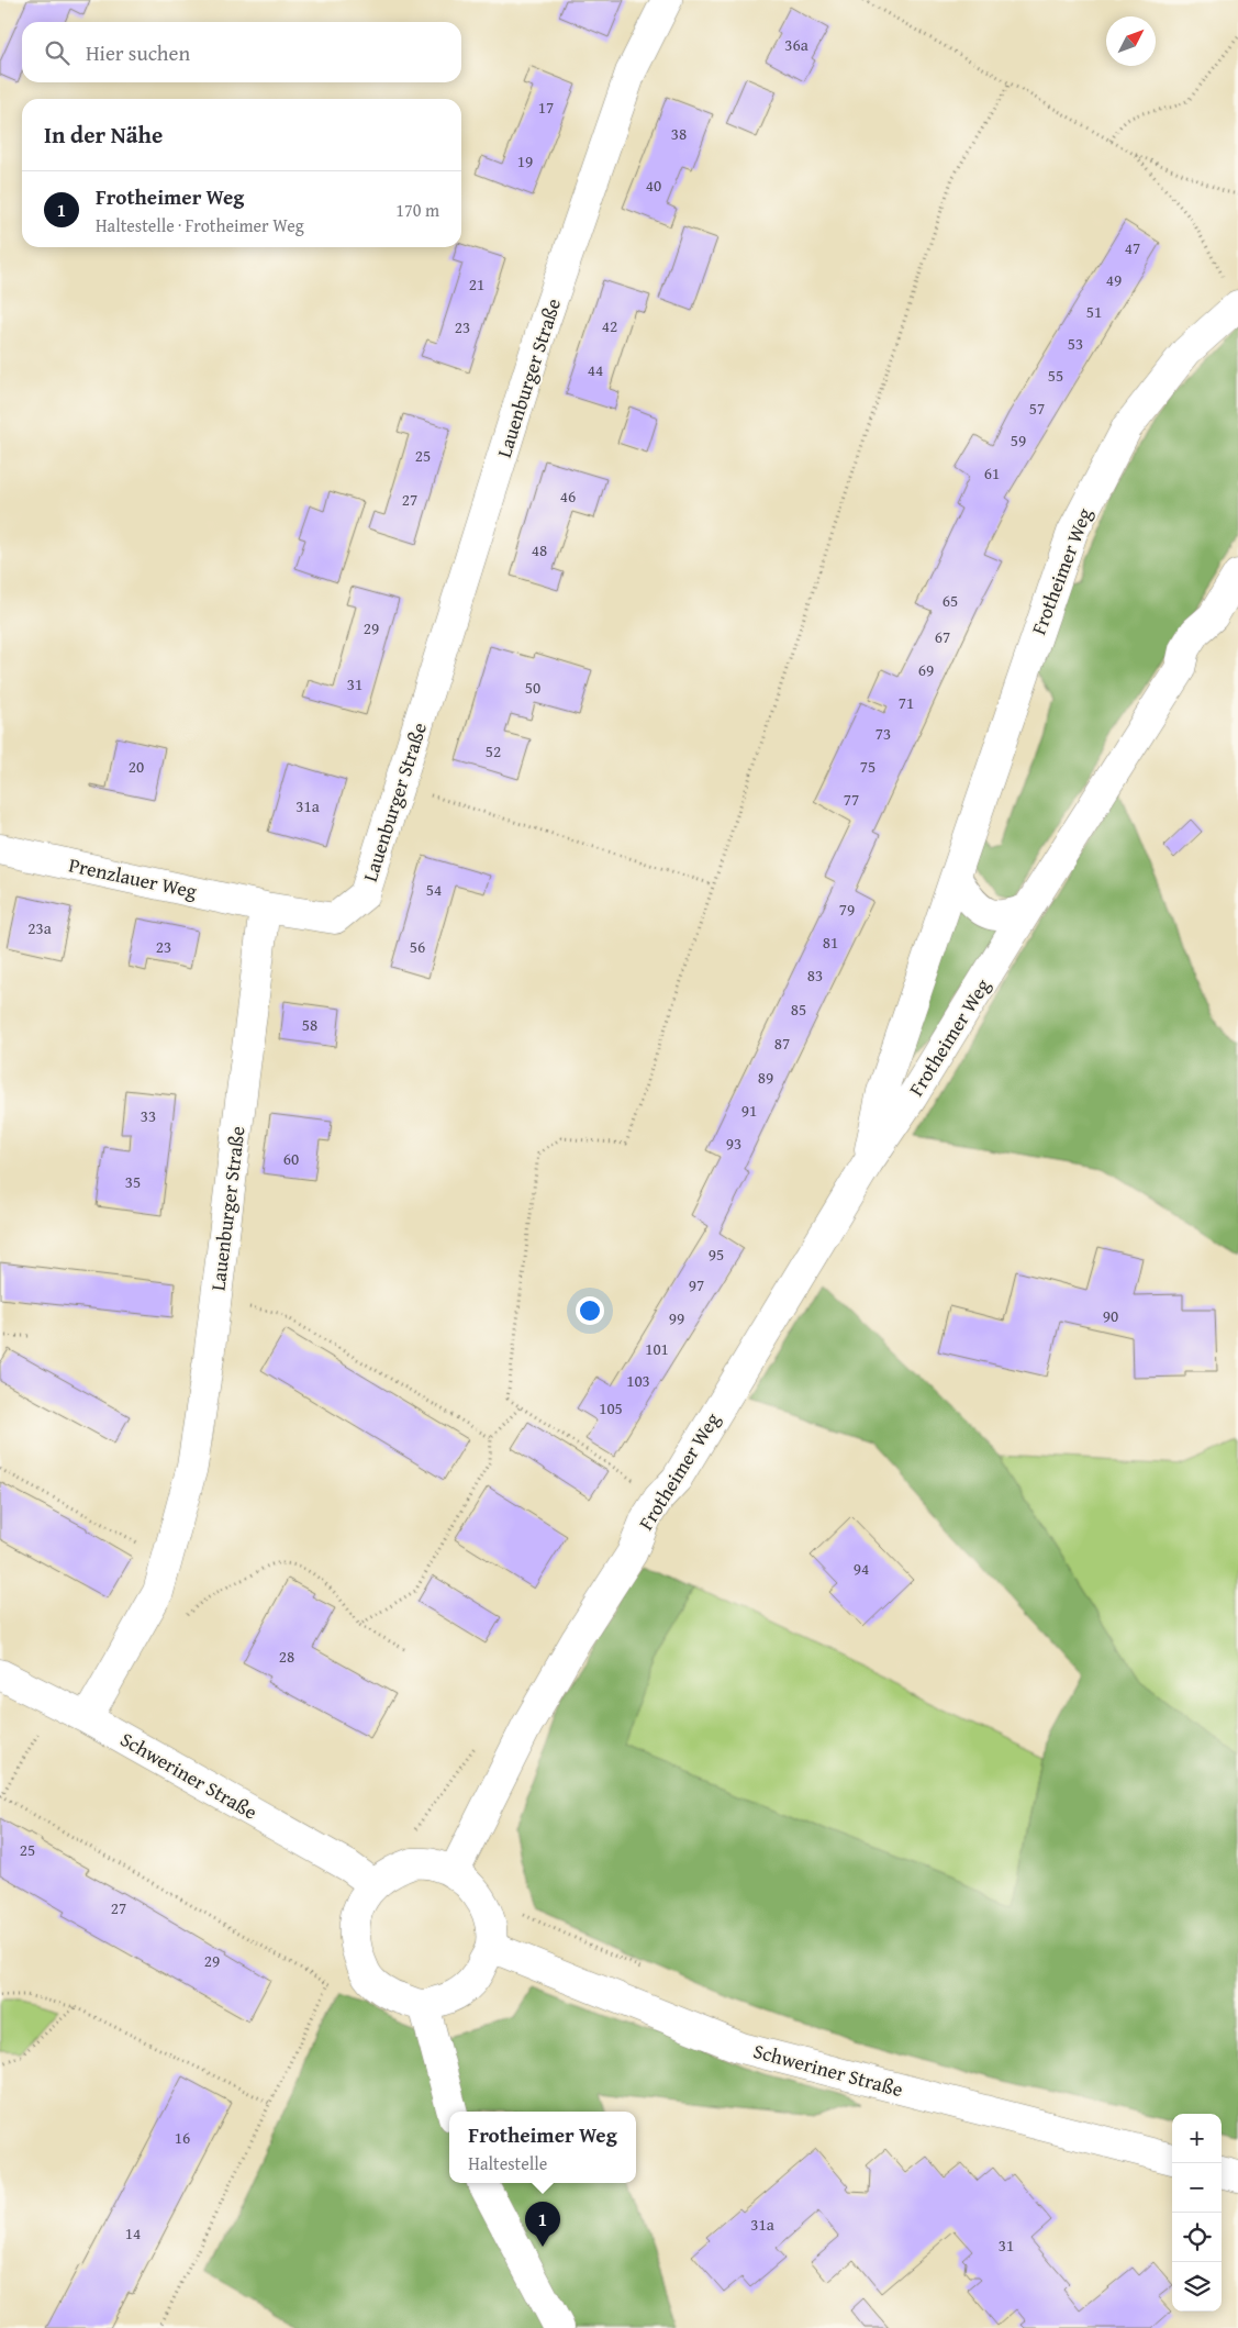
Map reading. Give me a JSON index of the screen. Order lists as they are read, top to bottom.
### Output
{
  "streets": {
    "street": [
      "Lauenburger Straße",
      "Frotheimer Weg",
      "Prenzlauer Weg",
      "Schweriner Straße"
    ]
  },
  "crossings": [
    ["Lauenburger Straße", "Prenzlauer Weg"],
    ["Lauenburger Straße", "Schweriner Straße"],
    ["Frotheimer Weg", "Schweriner Straße"]
  ],
  "house_numbers": [
    "36a",
    "17",
    "38",
    "19",
    "40",
    "47",
    "49",
    "21",
    "51",
    "42",
    "23",
    "53",
    "44",
    "55",
    "57",
    "59",
    "25",
    "61",
    "46",
    "27",
    "48",
    "65",
    "29",
    "67",
    "69",
    "31",
    "50",
    "71",
    "73",
    "52",
    "20",
    "75",
    "77",
    "31a",
    "54",
    "79",
    "23a",
    "81",
    "23",
    "56",
    "83",
    "85",
    "58",
    "87",
    "89",
    "91",
    "33",
    "93",
    "60",
    "35",
    "95",
    "97",
    "90",
    "99",
    "101",
    "103",
    "105",
    "94",
    "28",
    "25",
    "27",
    "29",
    "16",
    "31a",
    "14",
    "31"
  ],
  "north": "top right",
  "page": {
    "search": "Hier suchen",
    "heading": "In der Nähe",
    "list": [
      {
        "mark": "1",
        "name": "Frotheimer Weg",
        "note": "Haltestelle · Frotheimer Weg",
        "value": "170 m"
      }
    ],
    "popup": ["Frotheimer Weg", "Haltestelle"],
    "map_buttons": ["+", "−"],
    "pins": "1"
  }
}
